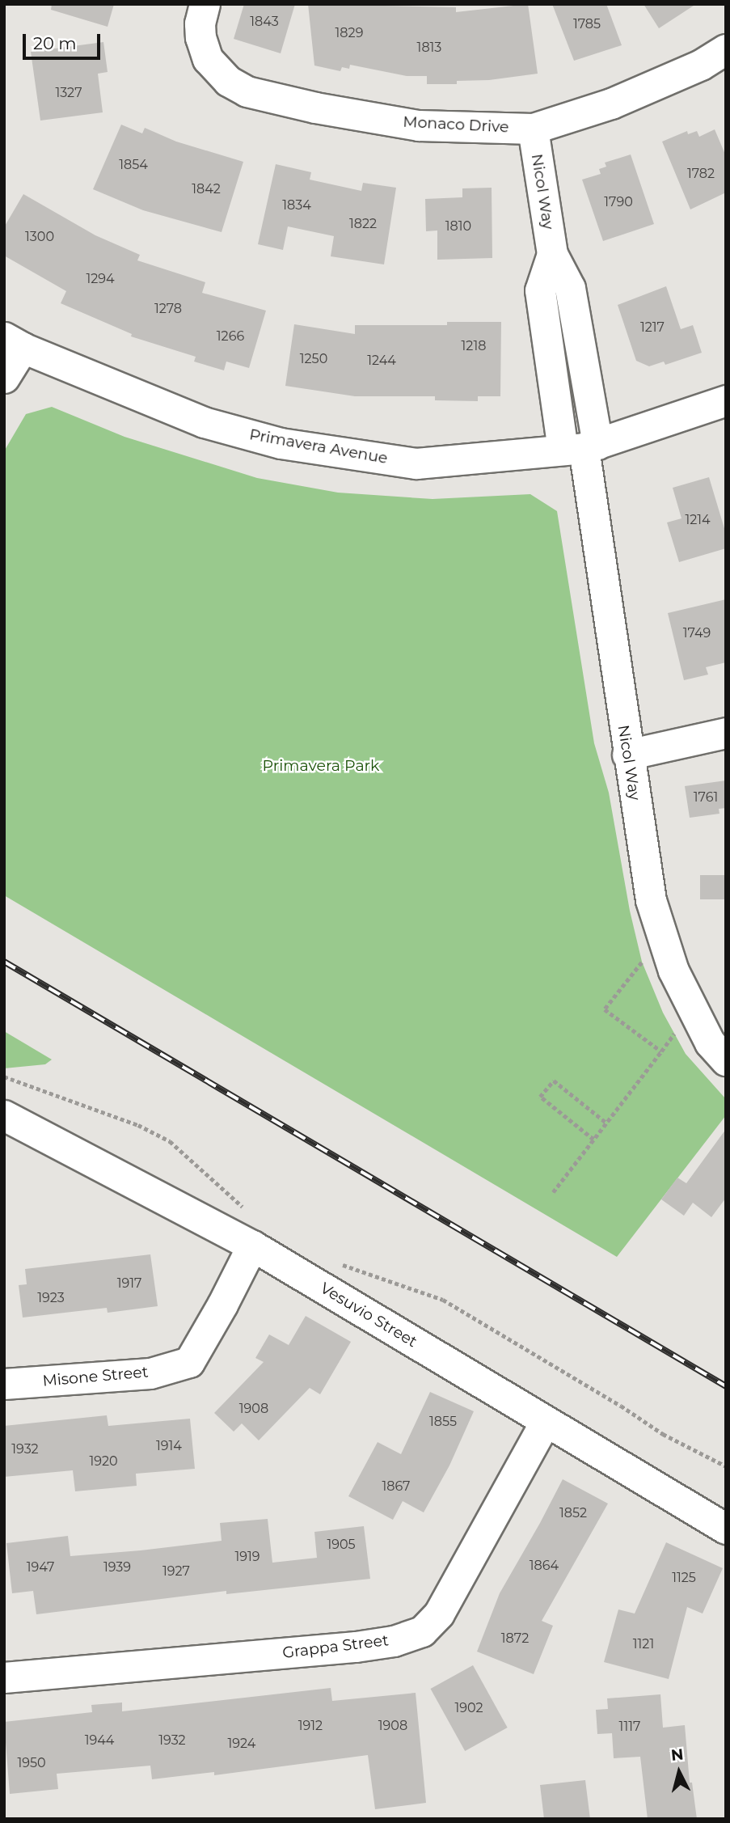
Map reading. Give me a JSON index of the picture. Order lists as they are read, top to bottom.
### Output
{
  "streets": {
    "street": [
      "Monaco Drive",
      "Nicol Way",
      "Primavera Avenue",
      "Vesuvio Street",
      "Misone Street",
      "Grappa Street"
    ]
  },
  "crossings": [
    ["Monaco Drive", "Nicol Way"],
    ["Nicol Way", "Primavera Avenue"],
    ["Vesuvio Street", "Misone Street"],
    ["Vesuvio Street", "Grappa Street"]
  ],
  "parks": ["Primavera Park"],
  "house_numbers": [
    "1843",
    "1785",
    "1829",
    "1813",
    "1327",
    "1854",
    "1782",
    "1842",
    "1790",
    "1834",
    "1822",
    "1810",
    "1300",
    "1294",
    "1278",
    "1217",
    "1266",
    "1218",
    "1250",
    "1244",
    "1214",
    "1749",
    "1761",
    "1917",
    "1923",
    "1908",
    "1855",
    "1914",
    "1932",
    "1920",
    "1867",
    "1852",
    "1905",
    "1919",
    "1864",
    "1947",
    "1939",
    "1927",
    "1125",
    "1872",
    "1121",
    "1902",
    "1912",
    "1908",
    "1117",
    "1944",
    "1932",
    "1924",
    "1950"
  ],
  "scale_bar": "20 m",
  "north": "top"
}
